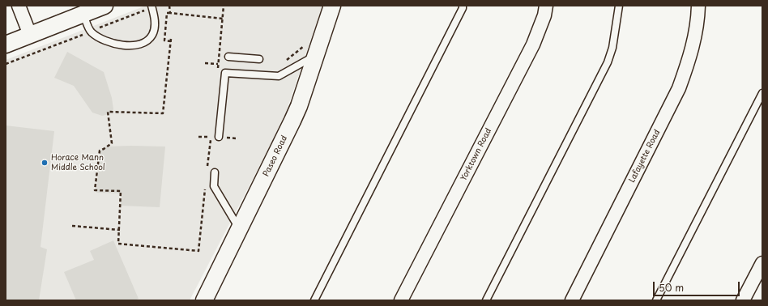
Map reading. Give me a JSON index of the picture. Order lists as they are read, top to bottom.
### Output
{
  "streets": {
    "street": ["Yorktown Road", "Paseo Road", "Lafayette Road"]
  },
  "places": ["Horace Mann Middle School"],
  "scale_bar": "50 m"
}
